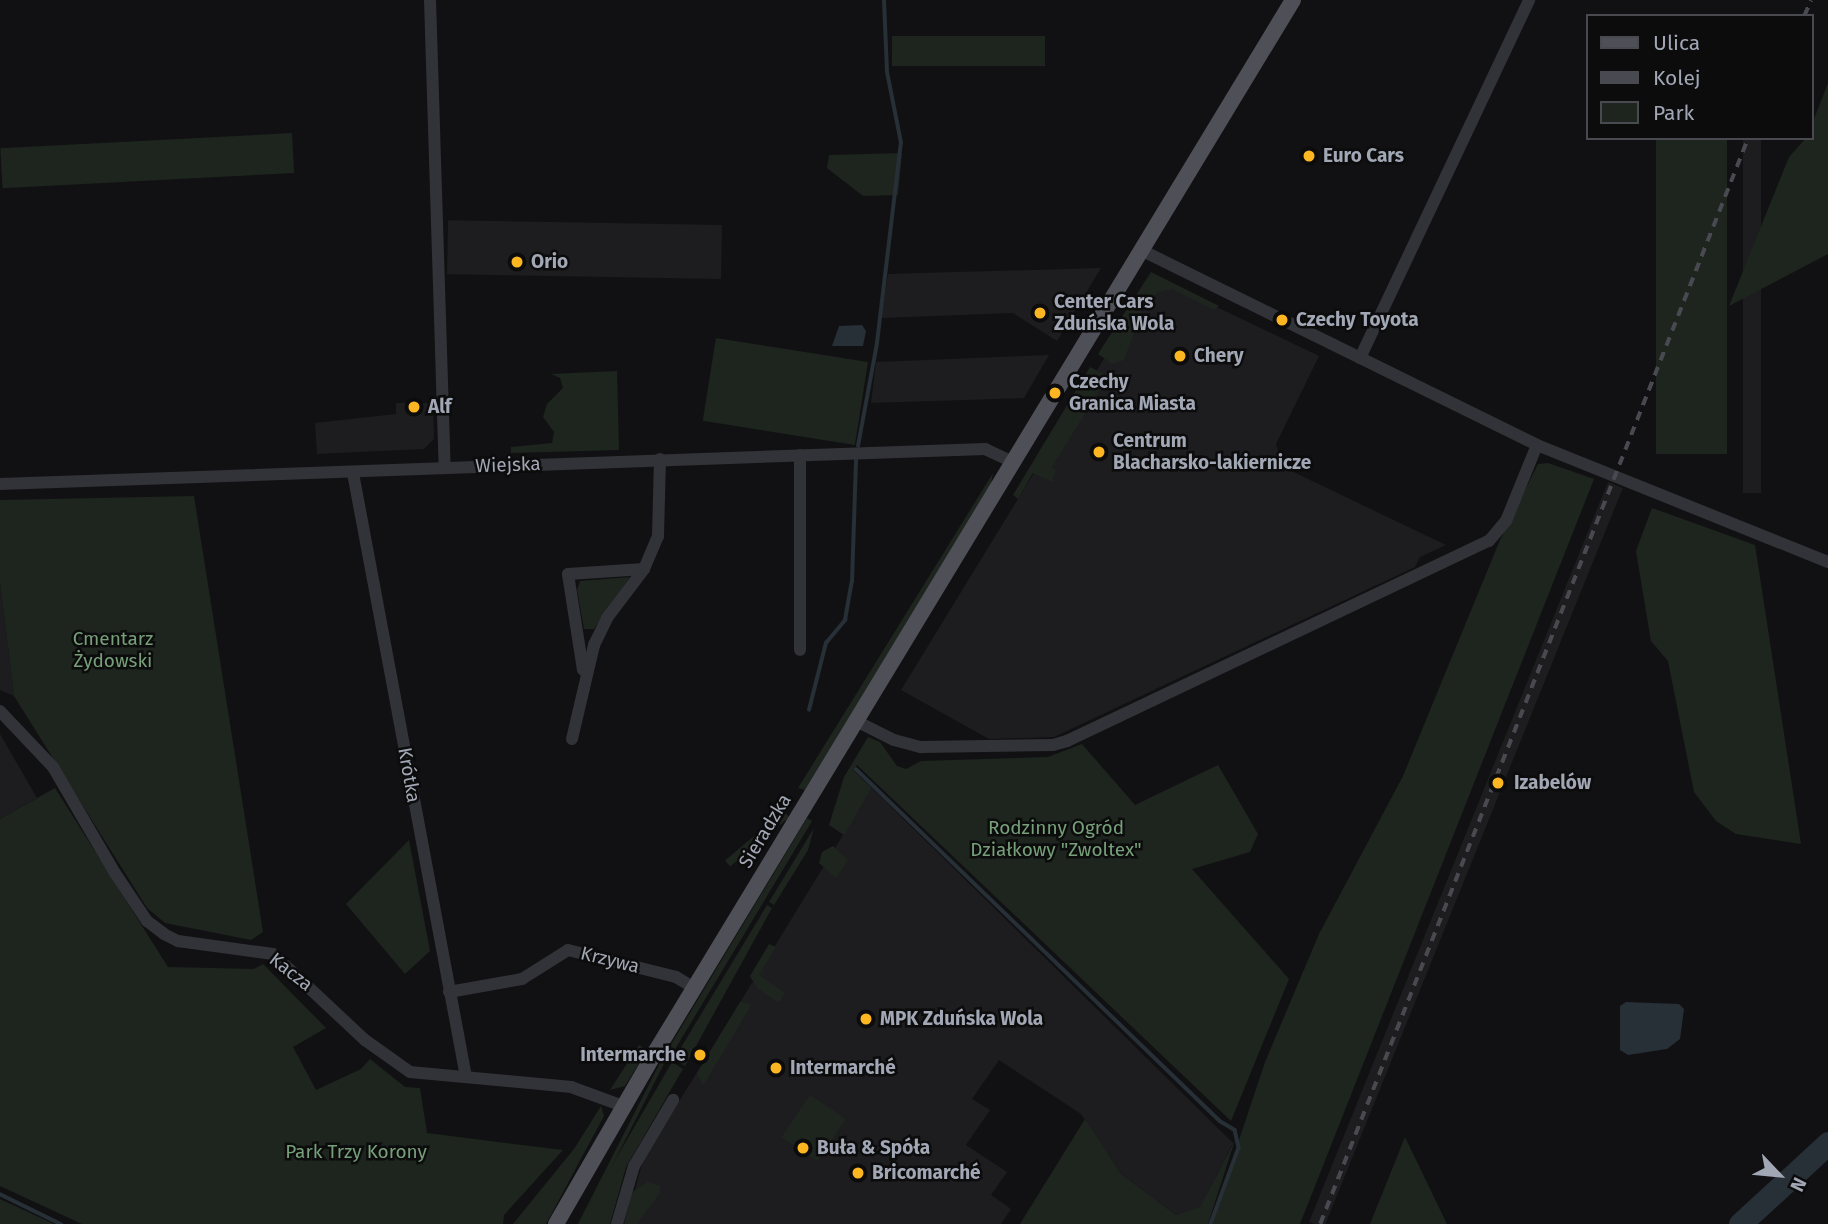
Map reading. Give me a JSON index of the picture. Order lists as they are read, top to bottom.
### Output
{
  "streets": {
    "main road": ["Sieradzka"],
    "street": [
      "Wiejska",
      "Krótka",
      "Krzywa",
      "Kacza"
    ]
  },
  "crossings": [
    ["Wiejska", "Krótka"],
    ["Wiejska", "Sieradzka"],
    ["Krótka", "Krzywa"],
    ["Krótka", "Kacza"],
    ["Sieradzka", "Krzywa"],
    ["Sieradzka", "Kacza"]
  ],
  "parks": ["Cmentarz Żydowski", "Rodzinny Ogród Działkowy \"Zwoltex\"", "Park Trzy Korony"],
  "places": [
    "Euro Cars",
    "Orio",
    "Center Cars Zduńska Wola",
    "Czechy Toyota",
    "Chery",
    "Czechy Granica Miasta",
    "Alf",
    "Centrum Blacharsko-lakiernicze",
    "Izabelów",
    "MPK Zduńska Wola",
    "Intermarche",
    "Intermarché",
    "Buła & Spóła",
    "Bricomarché"
  ],
  "legend": ["Ulica", "Kolej", "Park"],
  "north": "bottom right"
}
